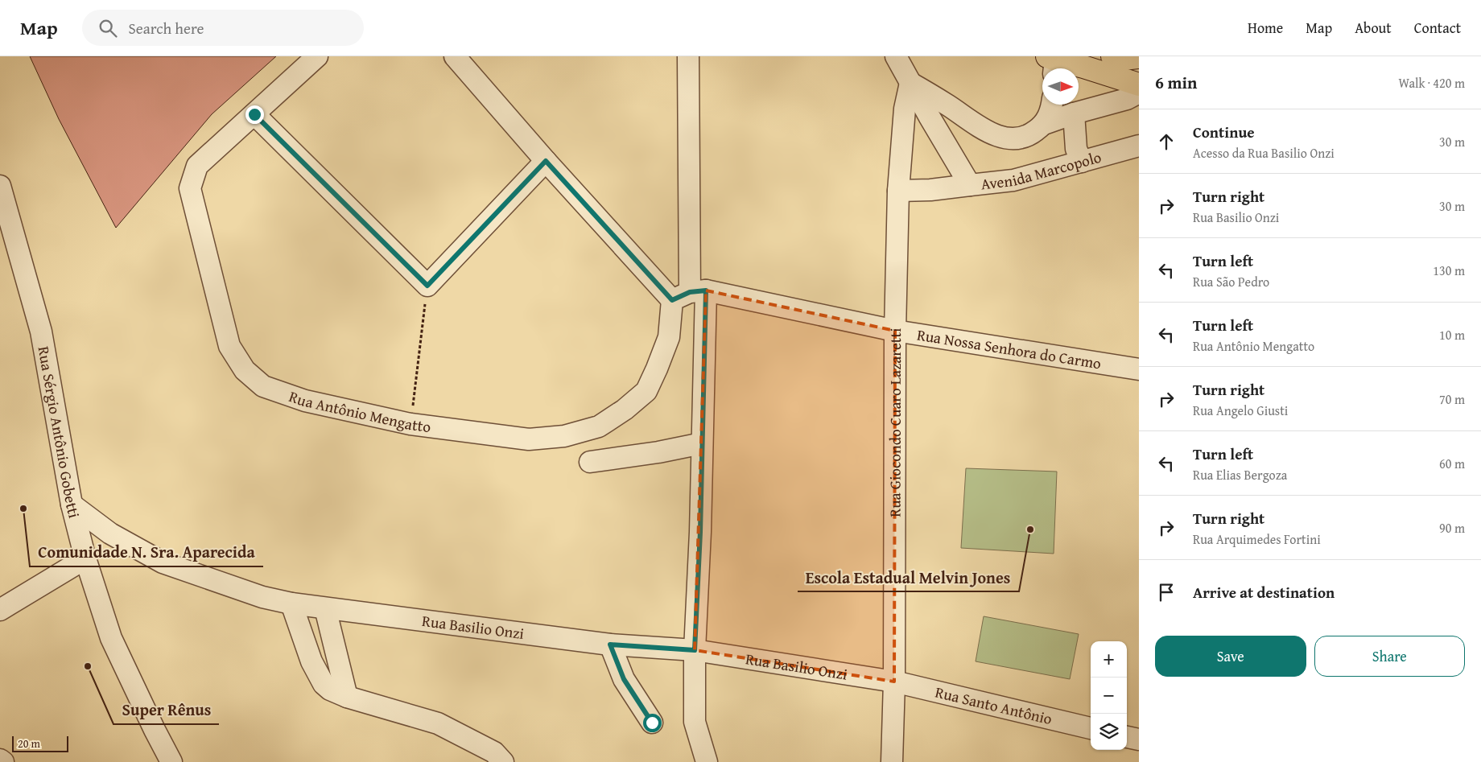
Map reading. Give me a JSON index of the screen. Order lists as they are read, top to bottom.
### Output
{
  "streets": {
    "street": [
      "Avenida Marcopolo",
      "Rua Nossa Senhora do Carmo",
      "Rua Antônio Mengatto",
      "Rua Giocondo Cuaro Lazaretti",
      "Rua Sérgio Antônio Gobetti",
      "Rua Basilio Onzi",
      "Rua Santo Antônio"
    ]
  },
  "crossings": [
    ["Avenida Marcopolo", "Rua Giocondo Cuaro Lazaretti"],
    ["Rua Nossa Senhora do Carmo", "Rua Antônio Mengatto"],
    ["Rua Nossa Senhora do Carmo", "Rua Giocondo Cuaro Lazaretti"],
    ["Rua Giocondo Cuaro Lazaretti", "Rua Basilio Onzi"],
    ["Rua Giocondo Cuaro Lazaretti", "Rua Santo Antônio"],
    ["Rua Sérgio Antônio Gobetti", "Rua Basilio Onzi"],
    ["Rua Basilio Onzi", "Rua Santo Antônio"]
  ],
  "places": ["Comunidade N. Sra. Aparecida", "Escola Estadual Melvin Jones", "Super Rênus"],
  "scale_bar": "20 m",
  "north": "right",
  "page": {
    "header": "Map",
    "search": "Search here",
    "nav": [
      "Home",
      "Map",
      "About",
      "Contact"
    ],
    "heading": ["6 min", "Walk · 420 m"],
    "list": [
      ["Continue", "Acesso da Rua Basilio Onzi", "30 m"],
      ["Turn right", "Rua Basilio Onzi", "30 m"],
      ["Turn left", "Rua São Pedro", "130 m"],
      ["Turn left", "Rua Antônio Mengatto", "10 m"],
      ["Turn right", "Rua Angelo Giusti", "70 m"],
      ["Turn left", "Rua Elias Bergoza", "60 m"],
      ["Turn right", "Rua Arquimedes Fortini", "90 m"],
      "Arrive at destination"
    ],
    "buttons": ["Save", "Share"],
    "map_buttons": ["+", "−"],
    "scale": "20 m"
  }
}
